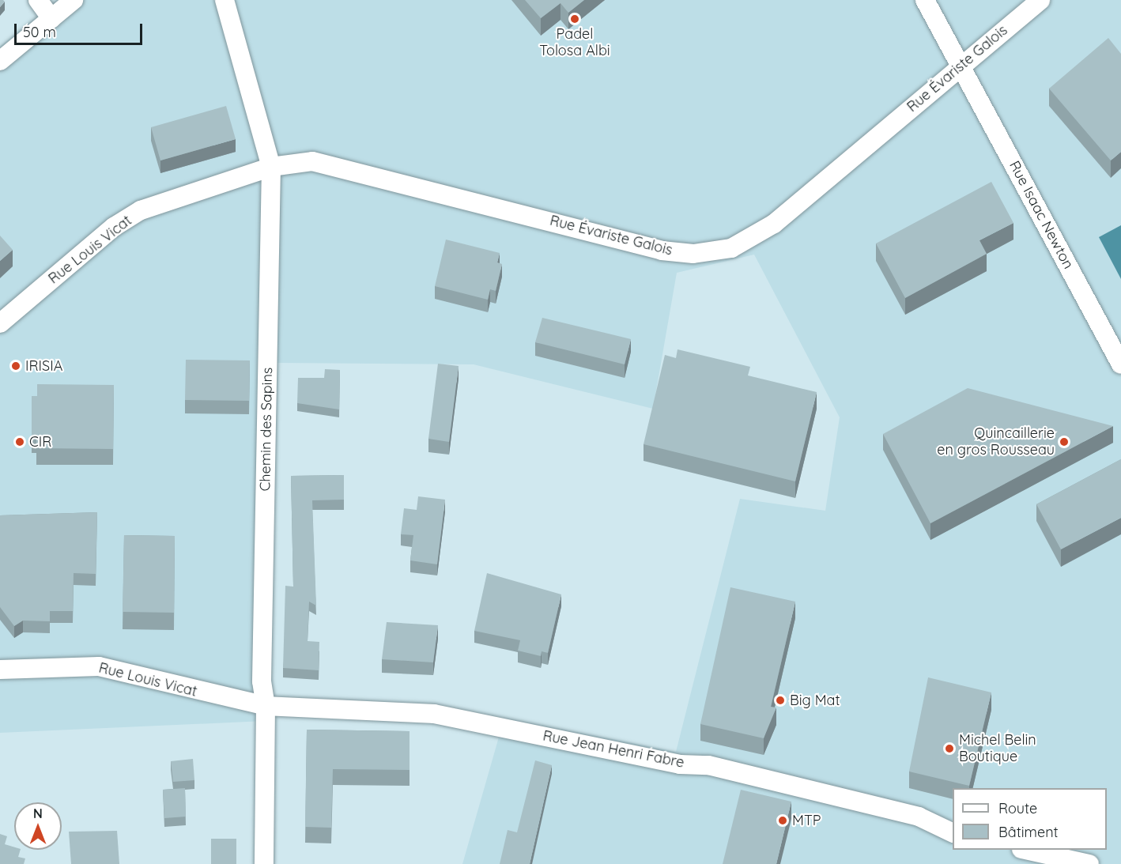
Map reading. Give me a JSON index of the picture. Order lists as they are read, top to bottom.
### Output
{
  "streets": {
    "street": [
      "Rue Évariste Galois",
      "Rue Isaac Newton",
      "Rue Louis Vicat",
      "Chemin des Sapins",
      "Rue Jean Henri Fabre"
    ]
  },
  "crossings": [
    ["Rue Évariste Galois", "Rue Isaac Newton"],
    ["Rue Évariste Galois", "Rue Louis Vicat"],
    ["Rue Évariste Galois", "Chemin des Sapins"],
    ["Rue Louis Vicat", "Chemin des Sapins"],
    ["Rue Louis Vicat", "Rue Jean Henri Fabre"],
    ["Chemin des Sapins", "Rue Jean Henri Fabre"]
  ],
  "places": [
    "Padel Tolosa Albi",
    "IRISIA",
    "CIR",
    "Quincaillerie en gros Rousseau",
    "Big Mat",
    "Michel Belin Boutique",
    "MTP"
  ],
  "legend": ["Route", "Bâtiment"],
  "scale_bar": "50 m",
  "north": "top"
}
